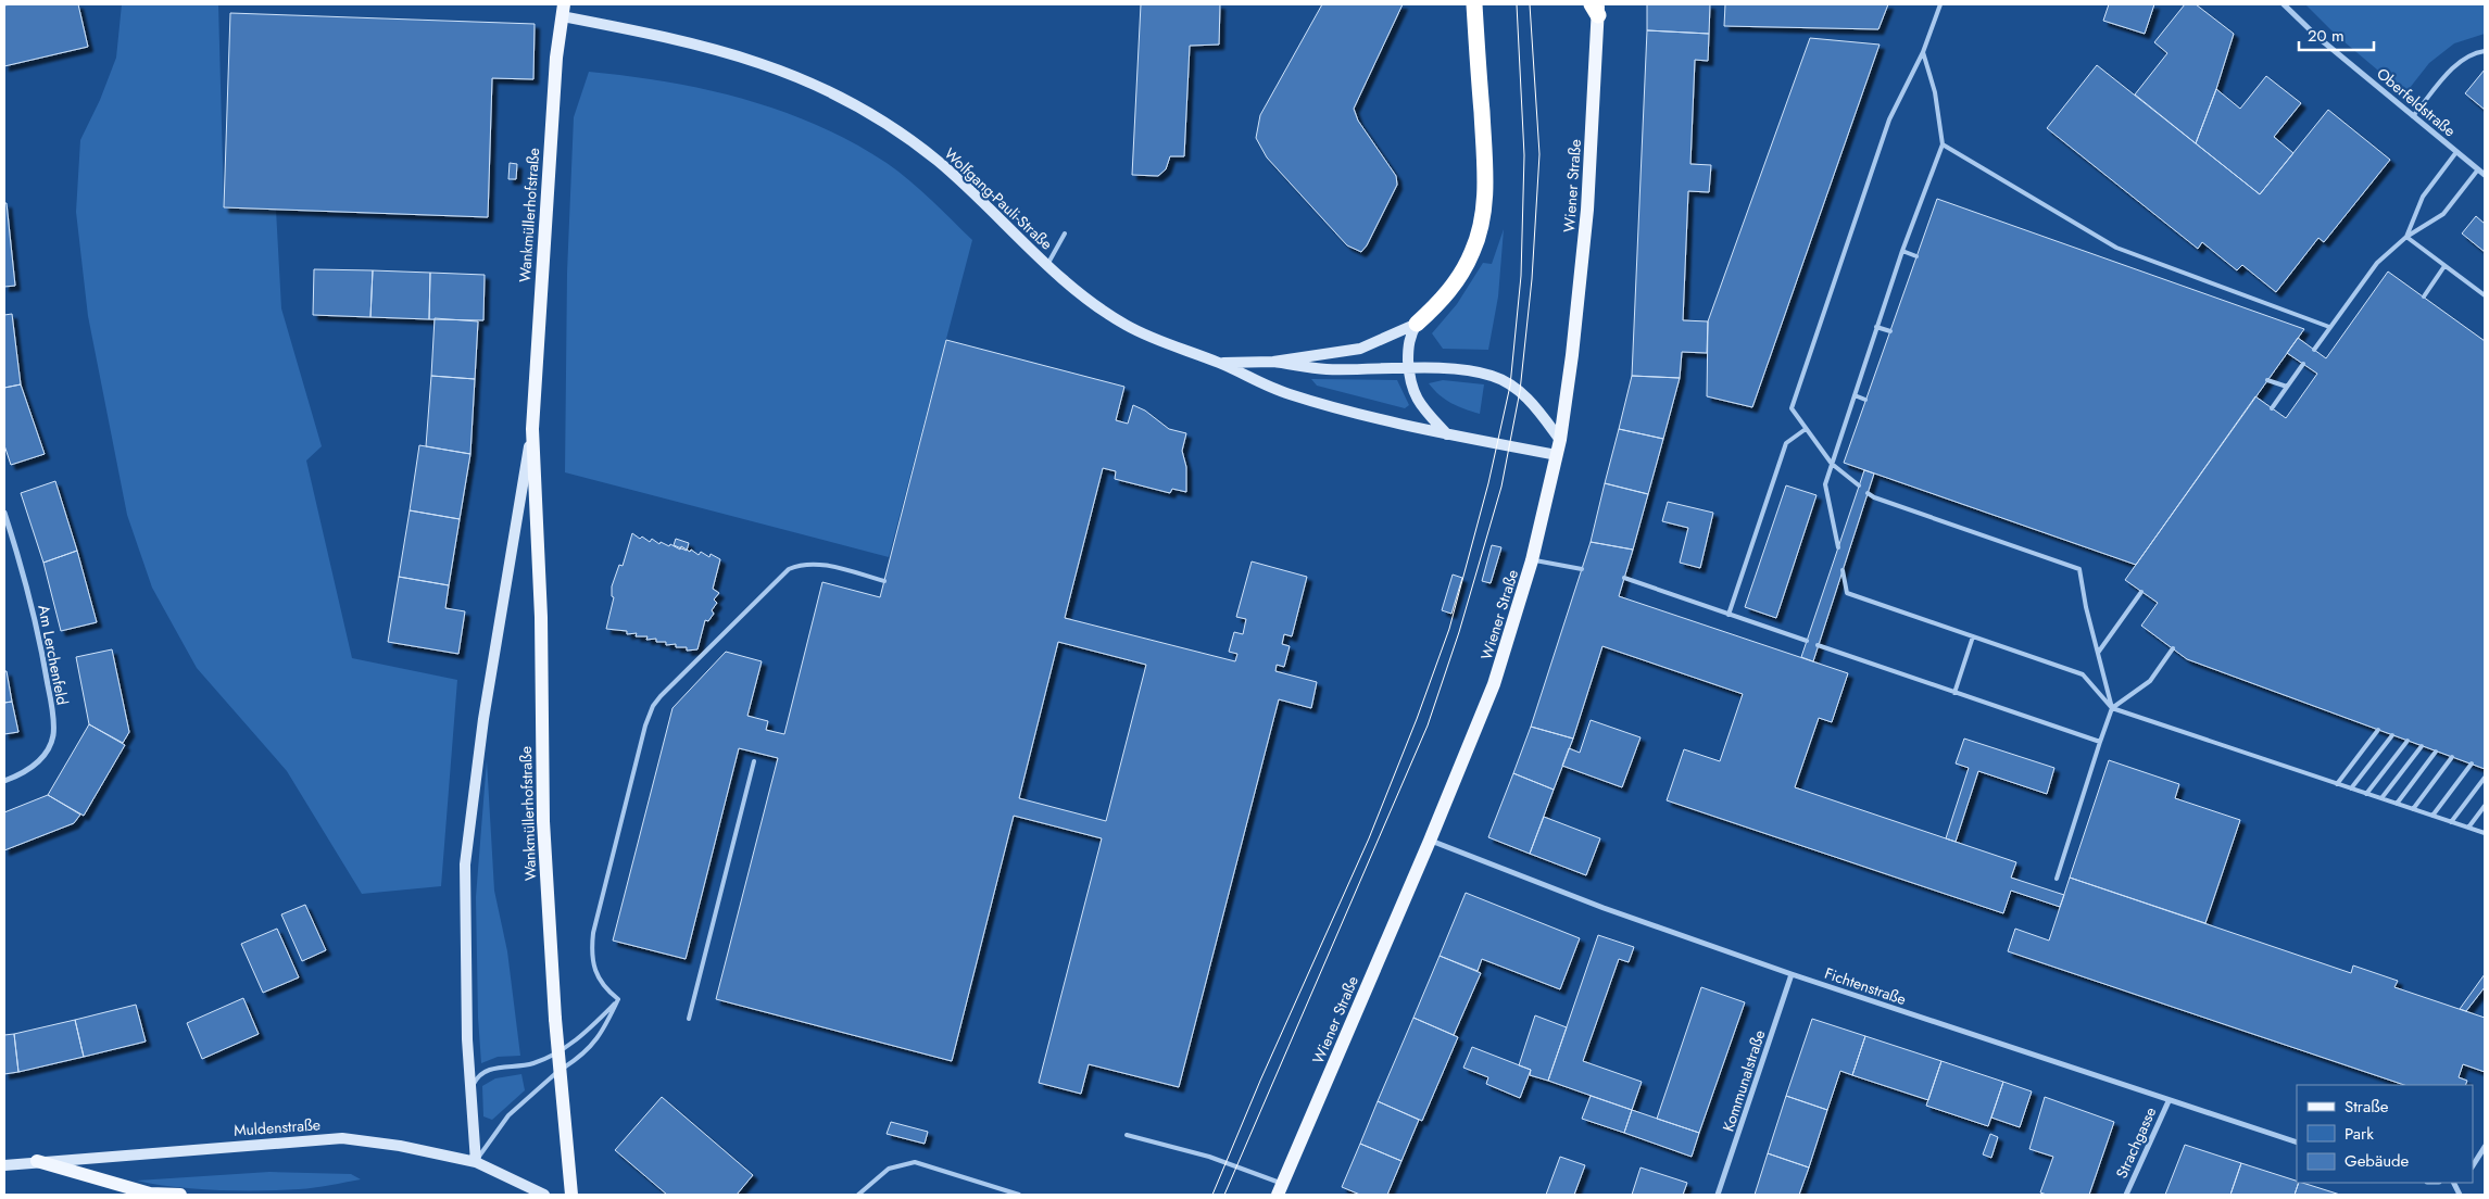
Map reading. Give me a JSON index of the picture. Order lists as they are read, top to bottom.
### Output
{
  "streets": {
    "main road": [
      "Wiener Straße",
      "Wolfgang-Pauli-Straße",
      "Wankmüllerhofstraße",
      "Muldenstraße"
    ],
    "street": [
      "Oberfeldstraße",
      "Am Lerchenfeld",
      "Fichtenstraße",
      "Kommunalstraße",
      "Strachgasse"
    ]
  },
  "crossings": [
    ["Wiener Straße", "Wolfgang-Pauli-Straße"],
    ["Wiener Straße", "Fichtenstraße"],
    ["Wolfgang-Pauli-Straße", "Wankmüllerhofstraße"],
    ["Wankmüllerhofstraße", "Muldenstraße"],
    ["Fichtenstraße", "Kommunalstraße"],
    ["Fichtenstraße", "Strachgasse"]
  ],
  "legend": ["Straße", "Park", "Gebäude"],
  "scale_bar": "20 m"
}
